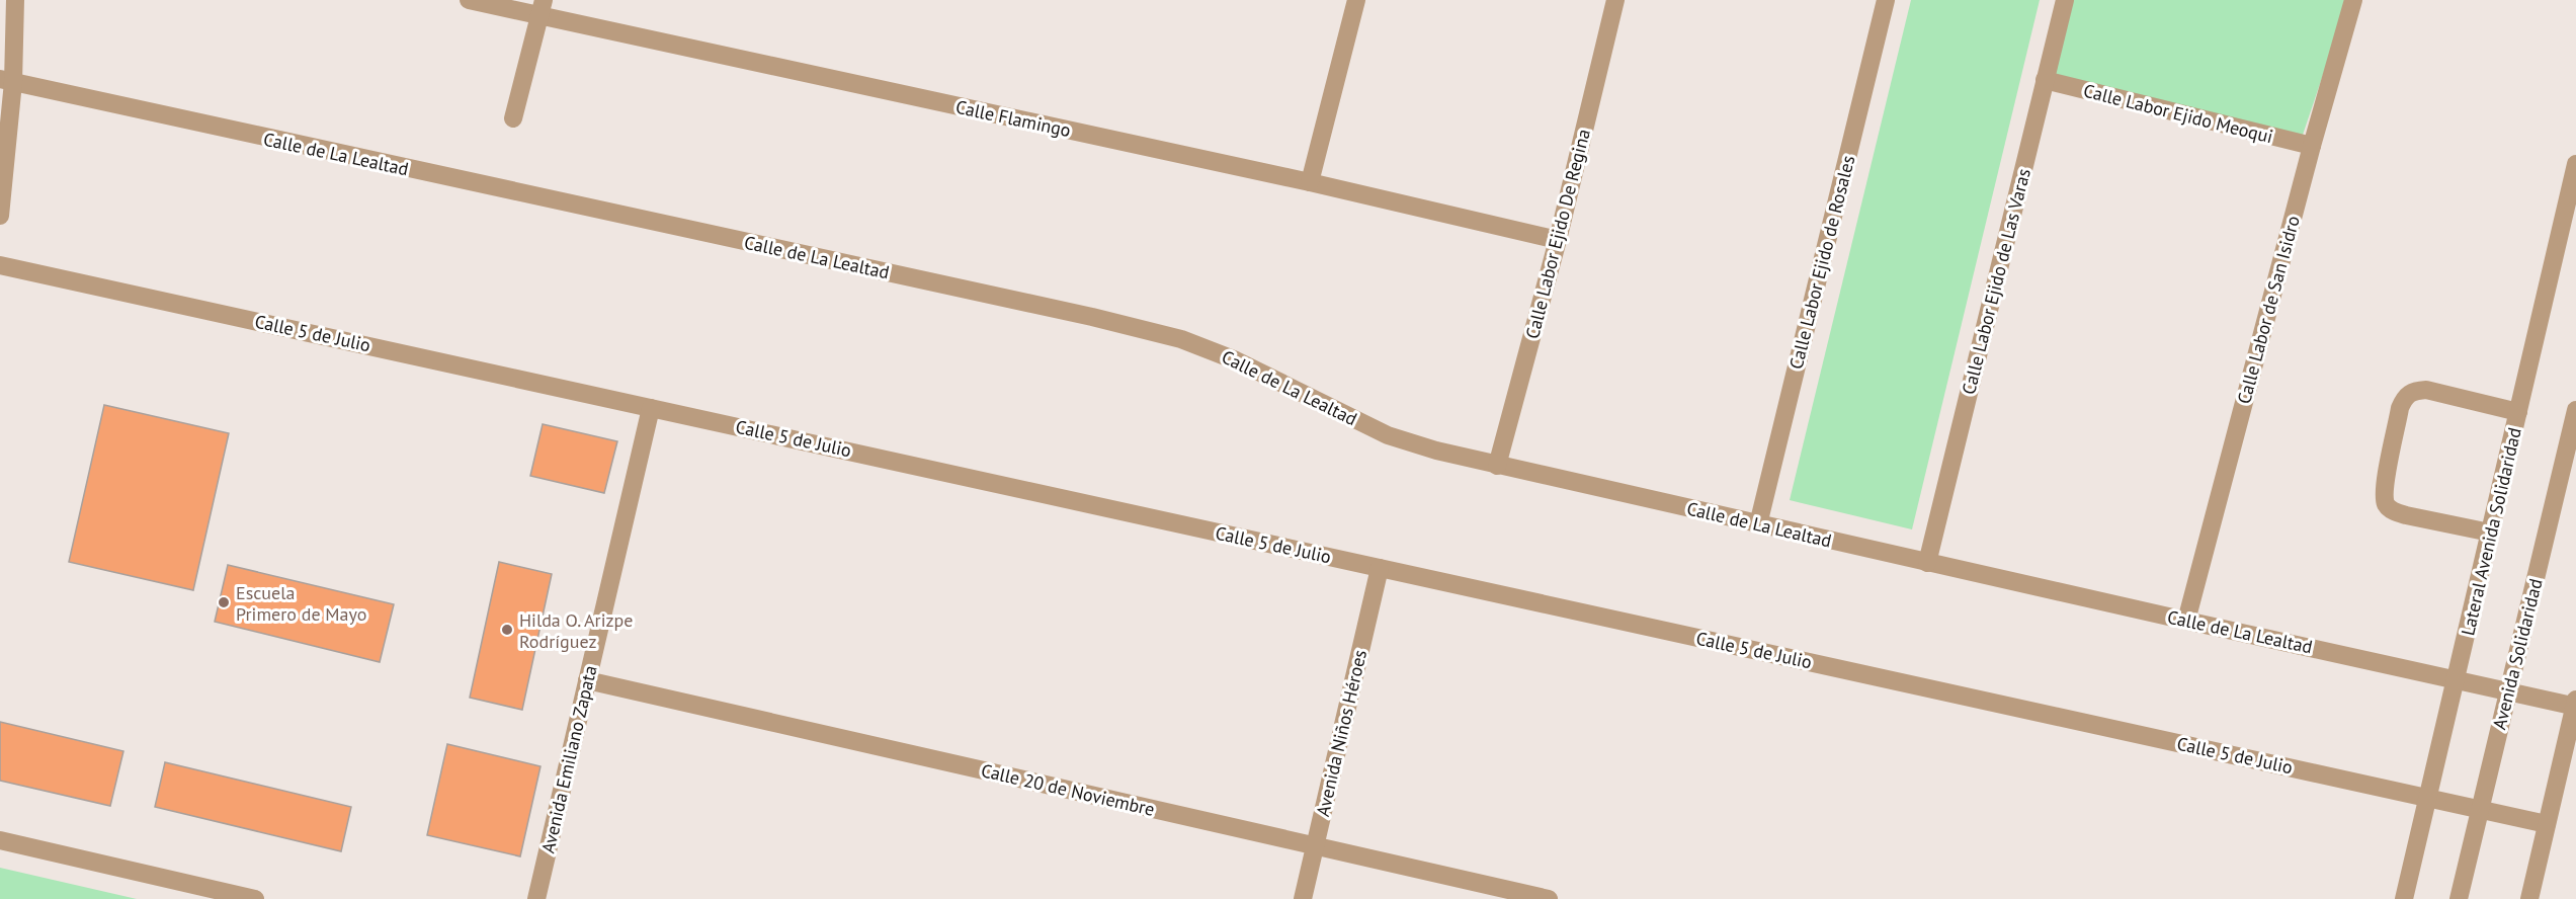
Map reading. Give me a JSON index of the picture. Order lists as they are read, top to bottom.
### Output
{
  "streets": {
    "street": [
      "Calle Labor Ejido Meoqui",
      "Calle Flamingo",
      "Calle de La Lealtad",
      "Calle Labor Ejido De Regina",
      "Calle Labor Ejido de Rosales",
      "Calle Labor Ejido de Las Varas",
      "Calle Labor de San Isidro",
      "Calle 5 de Julio",
      "Lateral Avenida Solidaridad",
      "Avenida Solidaridad",
      "Avenida Niños Héroes",
      "Avenida Emiliano Zapata",
      "Calle 20 de Noviembre"
    ]
  },
  "crossings": [
    ["Calle Labor Ejido Meoqui", "Calle Labor Ejido de Las Varas"],
    ["Calle Labor Ejido Meoqui", "Calle Labor de San Isidro"],
    ["Calle Flamingo", "Calle Labor Ejido De Regina"],
    ["Calle de La Lealtad", "Calle Labor Ejido De Regina"],
    ["Calle de La Lealtad", "Calle Labor Ejido de Rosales"],
    ["Calle de La Lealtad", "Calle Labor Ejido de Las Varas"],
    ["Calle de La Lealtad", "Calle Labor de San Isidro"],
    ["Calle de La Lealtad", "Lateral Avenida Solidaridad"],
    ["Calle de La Lealtad", "Avenida Solidaridad"],
    ["Calle 5 de Julio", "Lateral Avenida Solidaridad"],
    ["Calle 5 de Julio", "Avenida Solidaridad"],
    ["Calle 5 de Julio", "Avenida Niños Héroes"],
    ["Calle 5 de Julio", "Avenida Emiliano Zapata"],
    ["Avenida Niños Héroes", "Calle 20 de Noviembre"],
    ["Avenida Emiliano Zapata", "Calle 20 de Noviembre"]
  ],
  "places": ["Escuela Primero de Mayo", "Hilda O. Arizpe Rodríguez"]
}
